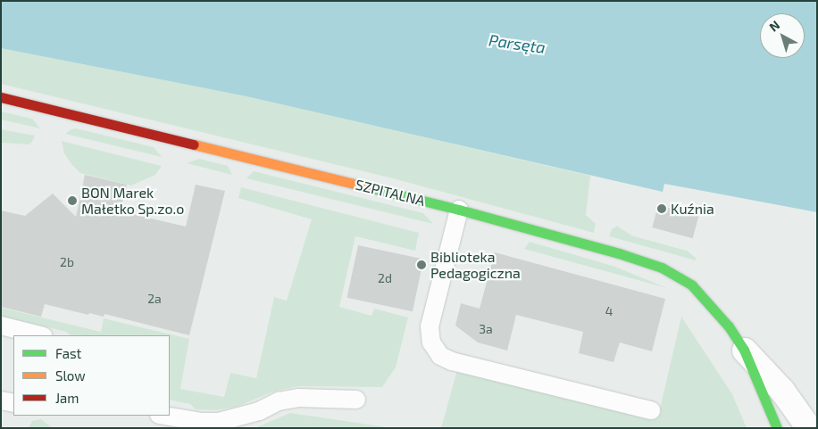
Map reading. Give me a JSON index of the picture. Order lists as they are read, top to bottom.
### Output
{
  "streets": {
    "street": ["SZPITALNA"]
  },
  "water": ["Parsęta"],
  "places": ["BON Marek Małetko Sp.zo.o", "Kuźnia", "Biblioteka Pedagogiczna"],
  "house_numbers": [
    "2b",
    "2d",
    "2a",
    "4",
    "3a"
  ],
  "legend": ["Fast", "Slow", "Jam"],
  "north": "top left"
}
